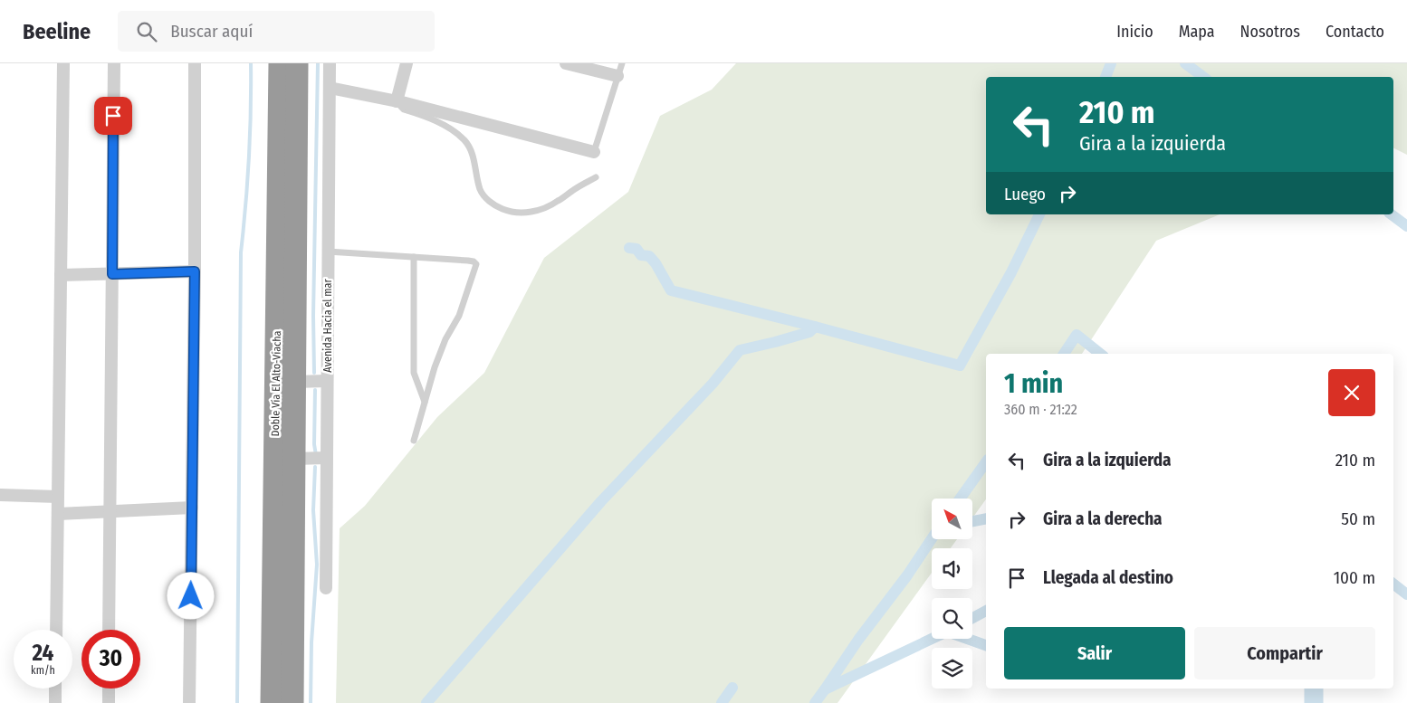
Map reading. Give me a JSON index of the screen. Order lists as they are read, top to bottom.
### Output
{
  "streets": {
    "highway": ["Doble Vía El Alto-Viacha"],
    "street": ["Avenida Hacia el mar"]
  },
  "north": "top left",
  "page": {
    "header": "Beeline",
    "search": "Buscar aquí",
    "nav": [
      "Inicio",
      "Mapa",
      "Nosotros",
      "Contacto"
    ],
    "turn": ["210 m", "Gira a la izquierda"],
    "then": "Luego",
    "heading": ["1 min", "360 m · 21:22"],
    "list": [
      {
        "name": "Gira a la izquierda",
        "value": "210 m"
      },
      {
        "name": "Gira a la derecha",
        "value": "50 m"
      },
      {
        "name": "Llegada al destino",
        "value": "100 m"
      }
    ],
    "buttons": ["Salir", "Compartir"],
    "speed": "24 km/h",
    "limit": "30"
  }
}
